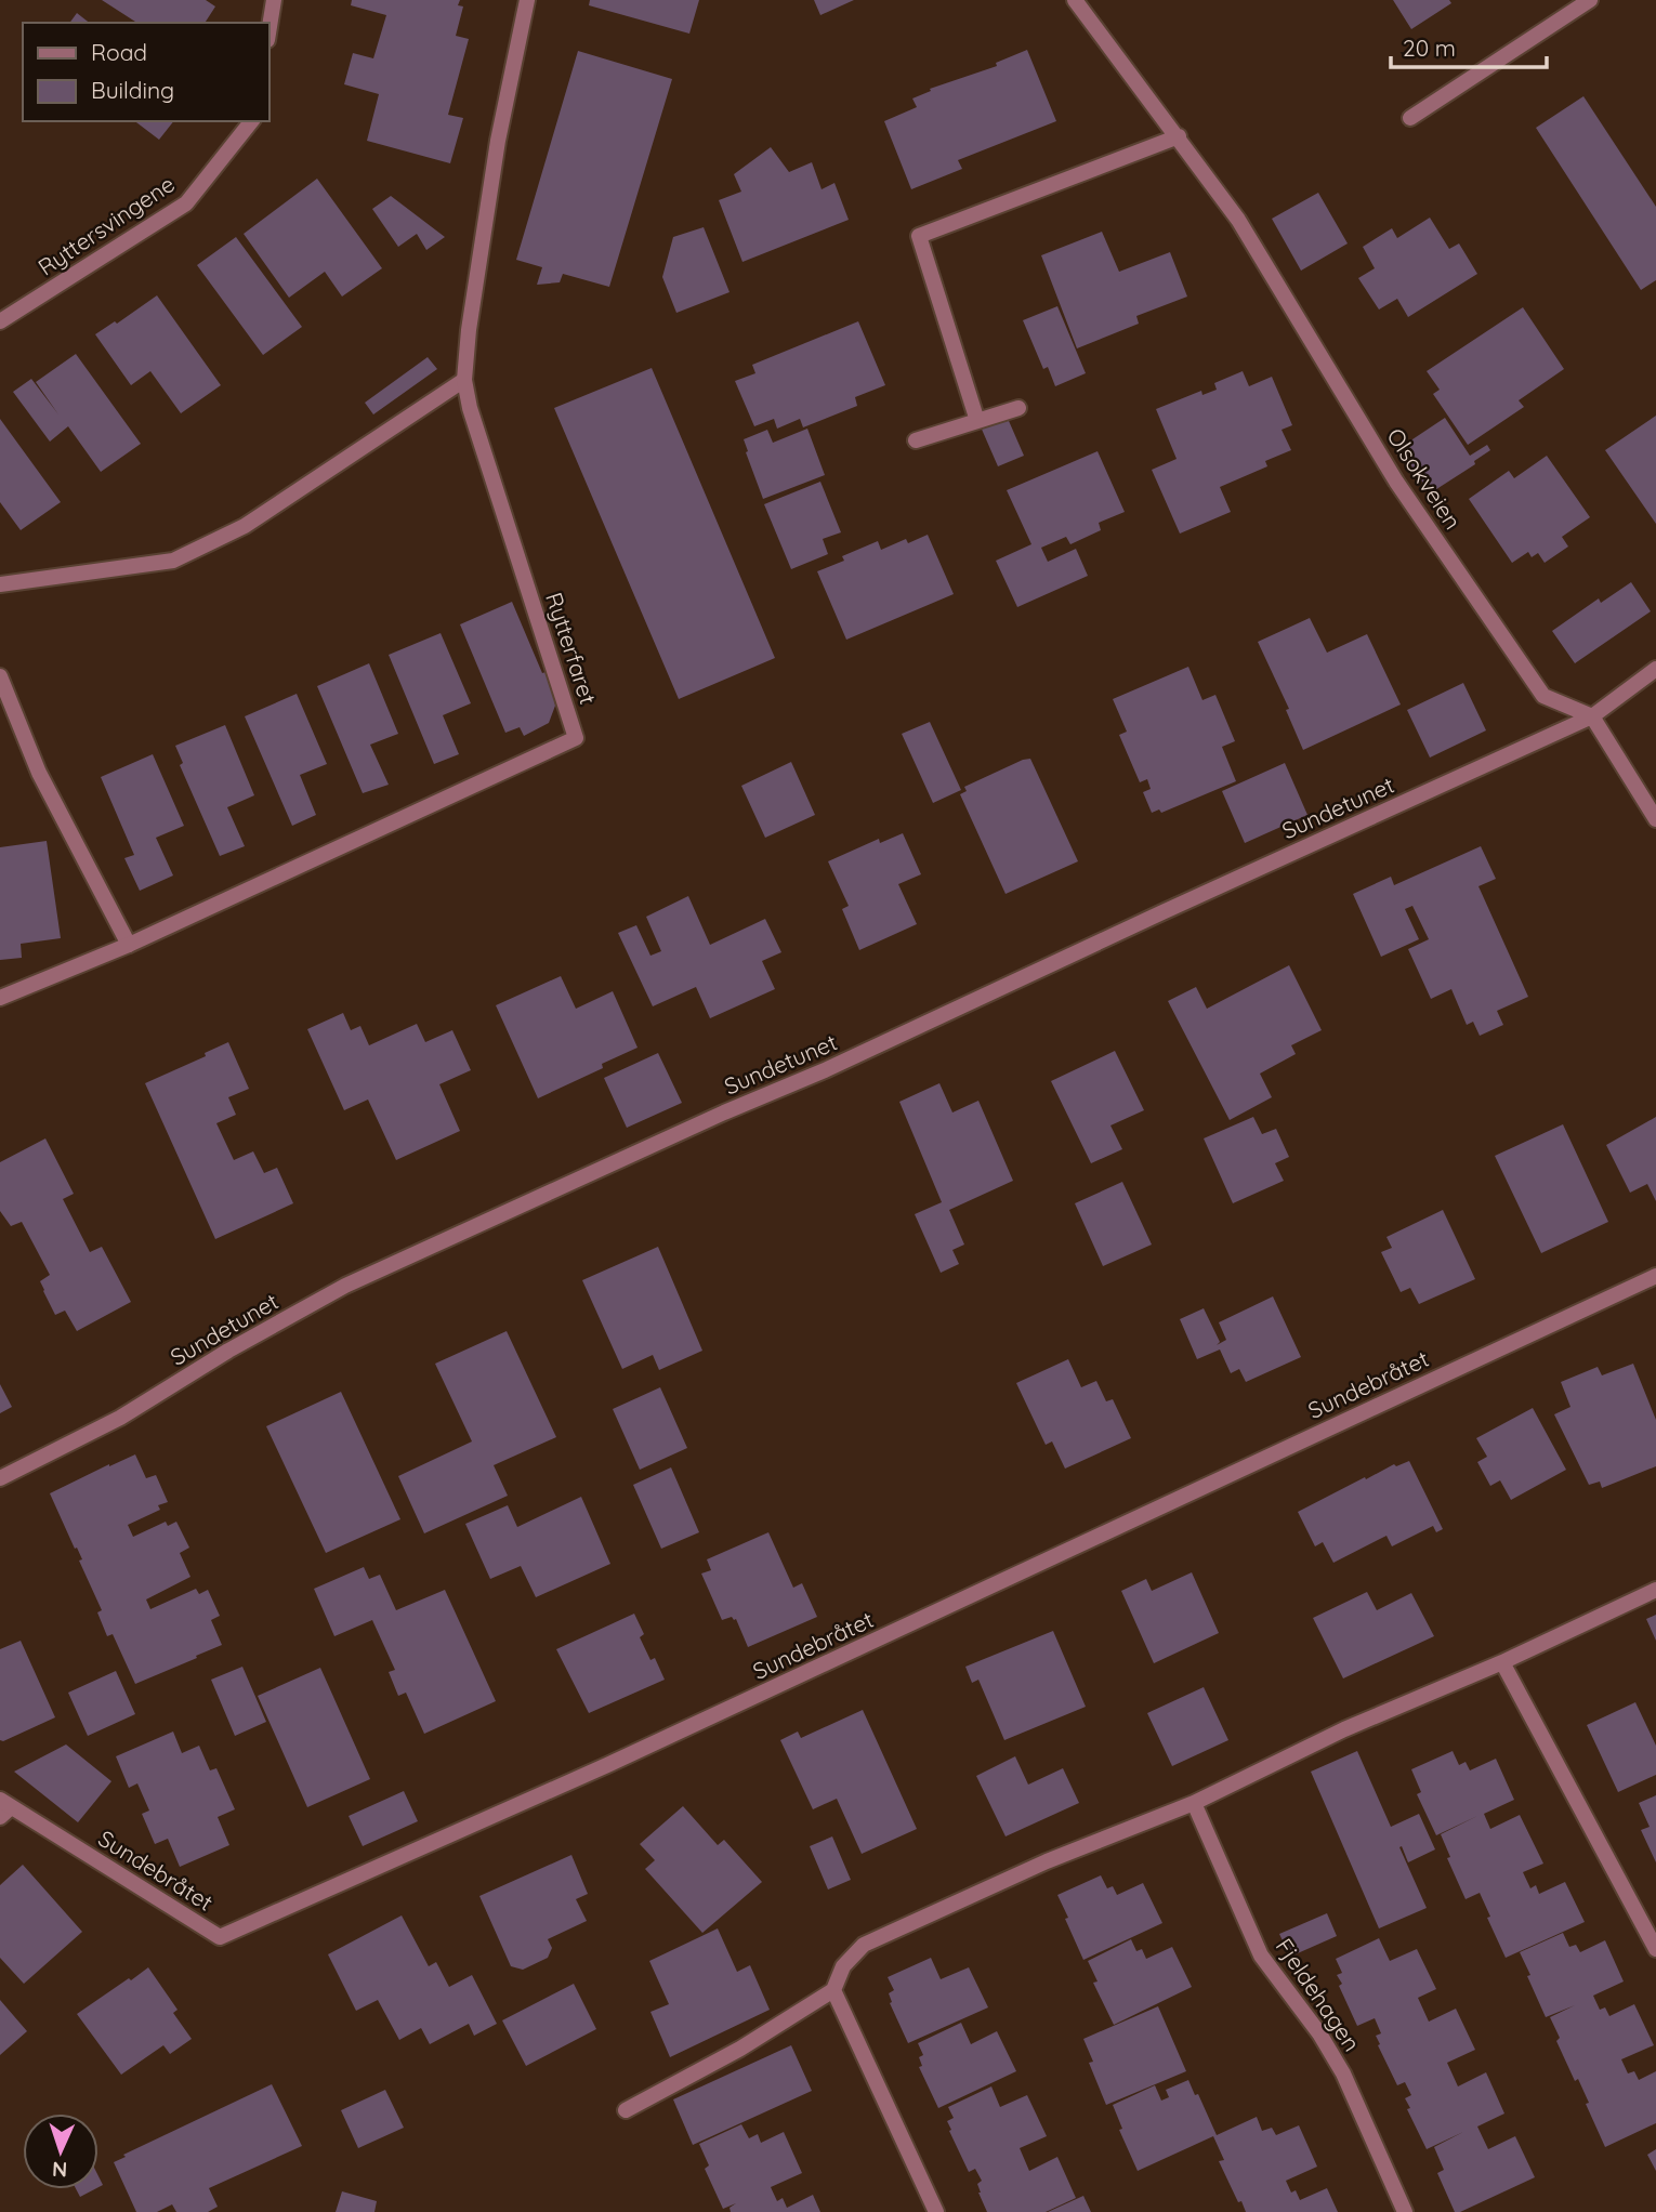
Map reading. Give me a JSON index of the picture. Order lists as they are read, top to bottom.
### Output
{
  "streets": {
    "street": [
      "Ryttersvingene",
      "Olsokveien",
      "Rytterfaret",
      "Sundetunet",
      "Sundebråtet",
      "Fjeldehagen"
    ]
  },
  "crossings": [
    ["Olsokveien", "Sundetunet"]
  ],
  "legend": ["Road", "Building"],
  "scale_bar": "20 m",
  "north": "bottom"
}
